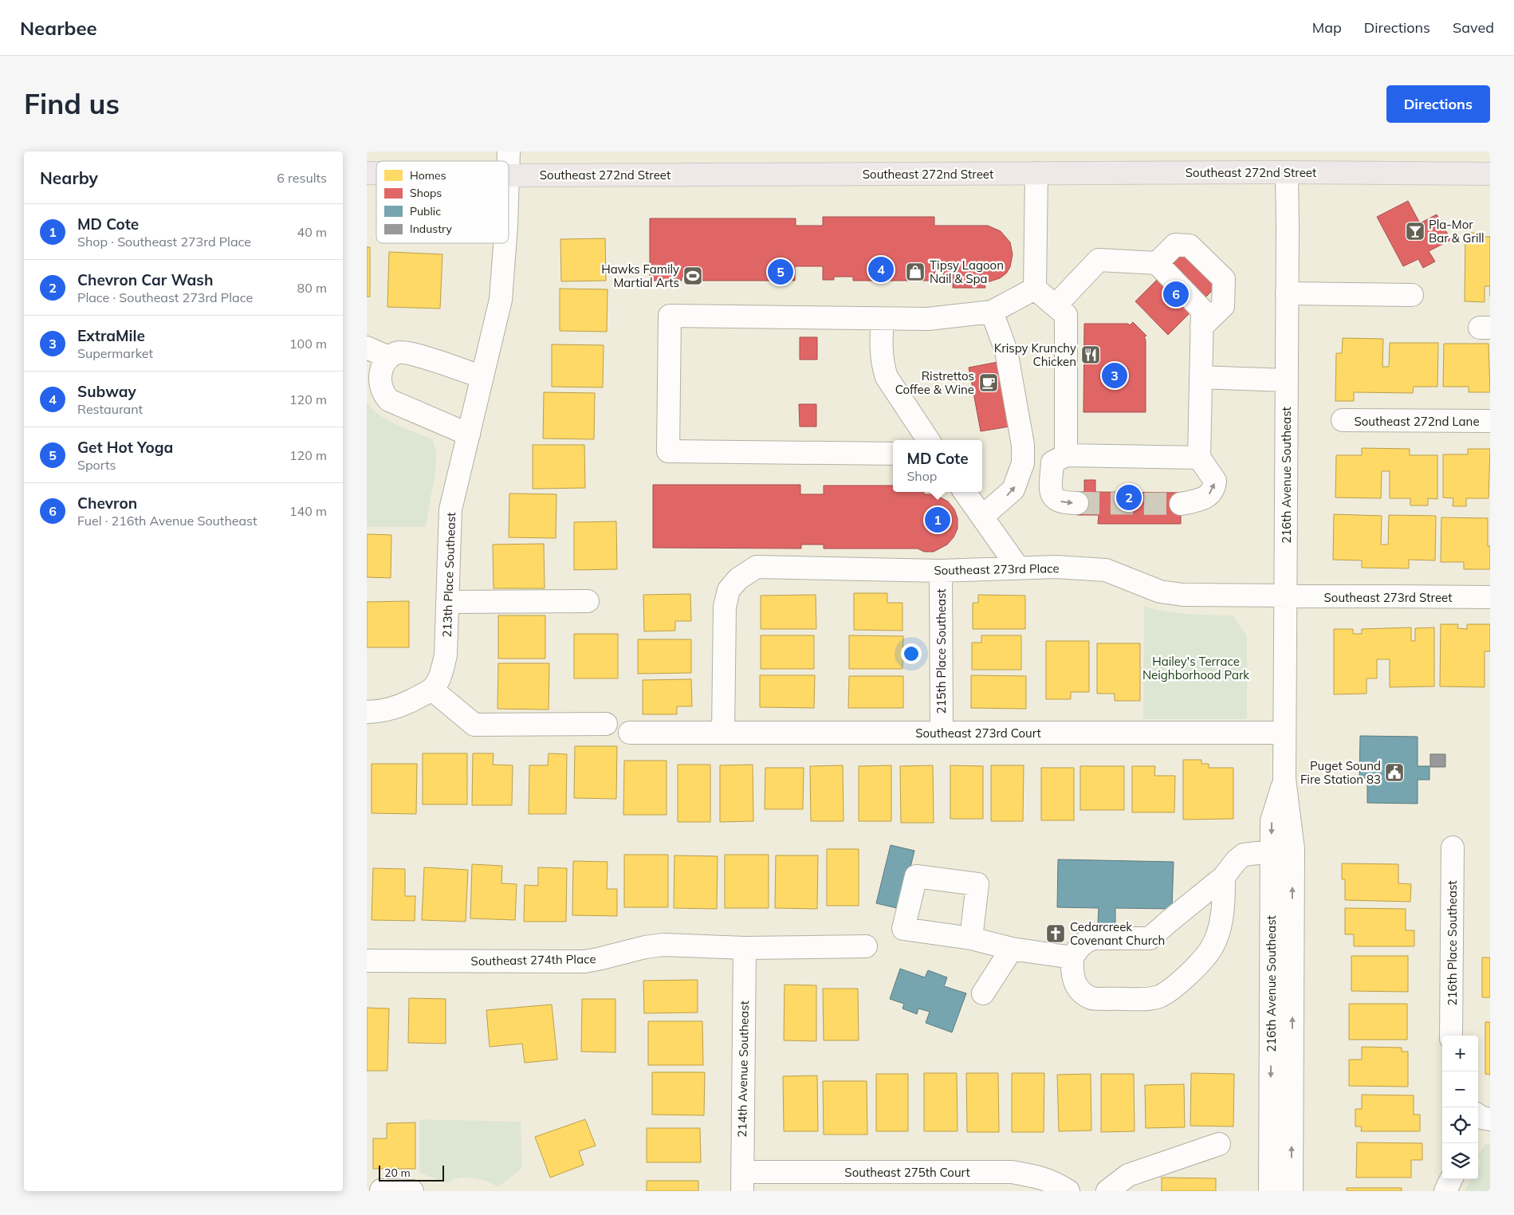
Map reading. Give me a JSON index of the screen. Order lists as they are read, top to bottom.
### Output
{
  "streets": {
    "main road": ["Southeast 272nd Street"],
    "street": [
      "Southeast 272nd Lane",
      "216th Avenue Southeast",
      "Southeast 273rd Place",
      "213th Place Southeast",
      "Southeast 273rd Street",
      "215th Place Southeast",
      "Southeast 273rd Court",
      "216th Place Southeast",
      "Southeast 274th Place",
      "214th Avenue Southeast",
      "Southeast 275th Court"
    ]
  },
  "crossings": [
    ["Southeast 272nd Street", "216th Avenue Southeast"],
    ["216th Avenue Southeast", "Southeast 273rd Place"],
    ["216th Avenue Southeast", "Southeast 273rd Street"],
    ["216th Avenue Southeast", "Southeast 273rd Court"],
    ["Southeast 273rd Place", "Southeast 273rd Street"],
    ["Southeast 273rd Place", "215th Place Southeast"],
    ["Southeast 273rd Place", "Southeast 273rd Court"],
    ["215th Place Southeast", "Southeast 273rd Court"],
    ["Southeast 274th Place", "214th Avenue Southeast"],
    ["214th Avenue Southeast", "Southeast 275th Court"]
  ],
  "parks": ["Hailey's Terrace Neighborhood Park"],
  "places": {
    "bar": ["Pla-Mor Bar & Grill"],
    "shop": ["Tipsy Lagoon Nail & Spa"],
    "sports": ["Hawks Family Martial Arts"],
    "restaurant": ["Krispy Krunchy Chicken"],
    "cafe": ["Ristrettos Coffee & Wine"],
    "public building": ["Puget Sound Fire Station 83"],
    "church": ["Cedarcreek Covenant Church"]
  },
  "legend": [
    "Homes",
    "Shops",
    "Public",
    "Industry"
  ],
  "scale_bar": "20 m",
  "page": {
    "header": "Nearbee",
    "nav": ["Map", "Directions", "Saved"],
    "buttons": "Directions",
    "title": "Find us",
    "heading": ["Nearby", "6 results"],
    "list": [
      {
        "mark": "1",
        "name": "MD Cote",
        "note": "Shop · Southeast 273rd Place",
        "value": "40 m"
      },
      {
        "mark": "2",
        "name": "Chevron Car Wash",
        "note": "Place · Southeast 273rd Place",
        "value": "80 m"
      },
      {
        "mark": "3",
        "name": "ExtraMile",
        "note": "Supermarket",
        "value": "100 m"
      },
      {
        "mark": "4",
        "name": "Subway",
        "note": "Restaurant",
        "value": "120 m"
      },
      {
        "mark": "5",
        "name": "Get Hot Yoga",
        "note": "Sports",
        "value": "120 m"
      },
      {
        "mark": "6",
        "name": "Chevron",
        "note": "Fuel · 216th Avenue Southeast",
        "value": "140 m"
      }
    ],
    "pins": [
      "4",
      "5",
      "6",
      "3",
      "2",
      "1"
    ],
    "popup": ["MD Cote", "Shop"],
    "map_buttons": ["+", "−"],
    "scale": "20 m"
  }
}
